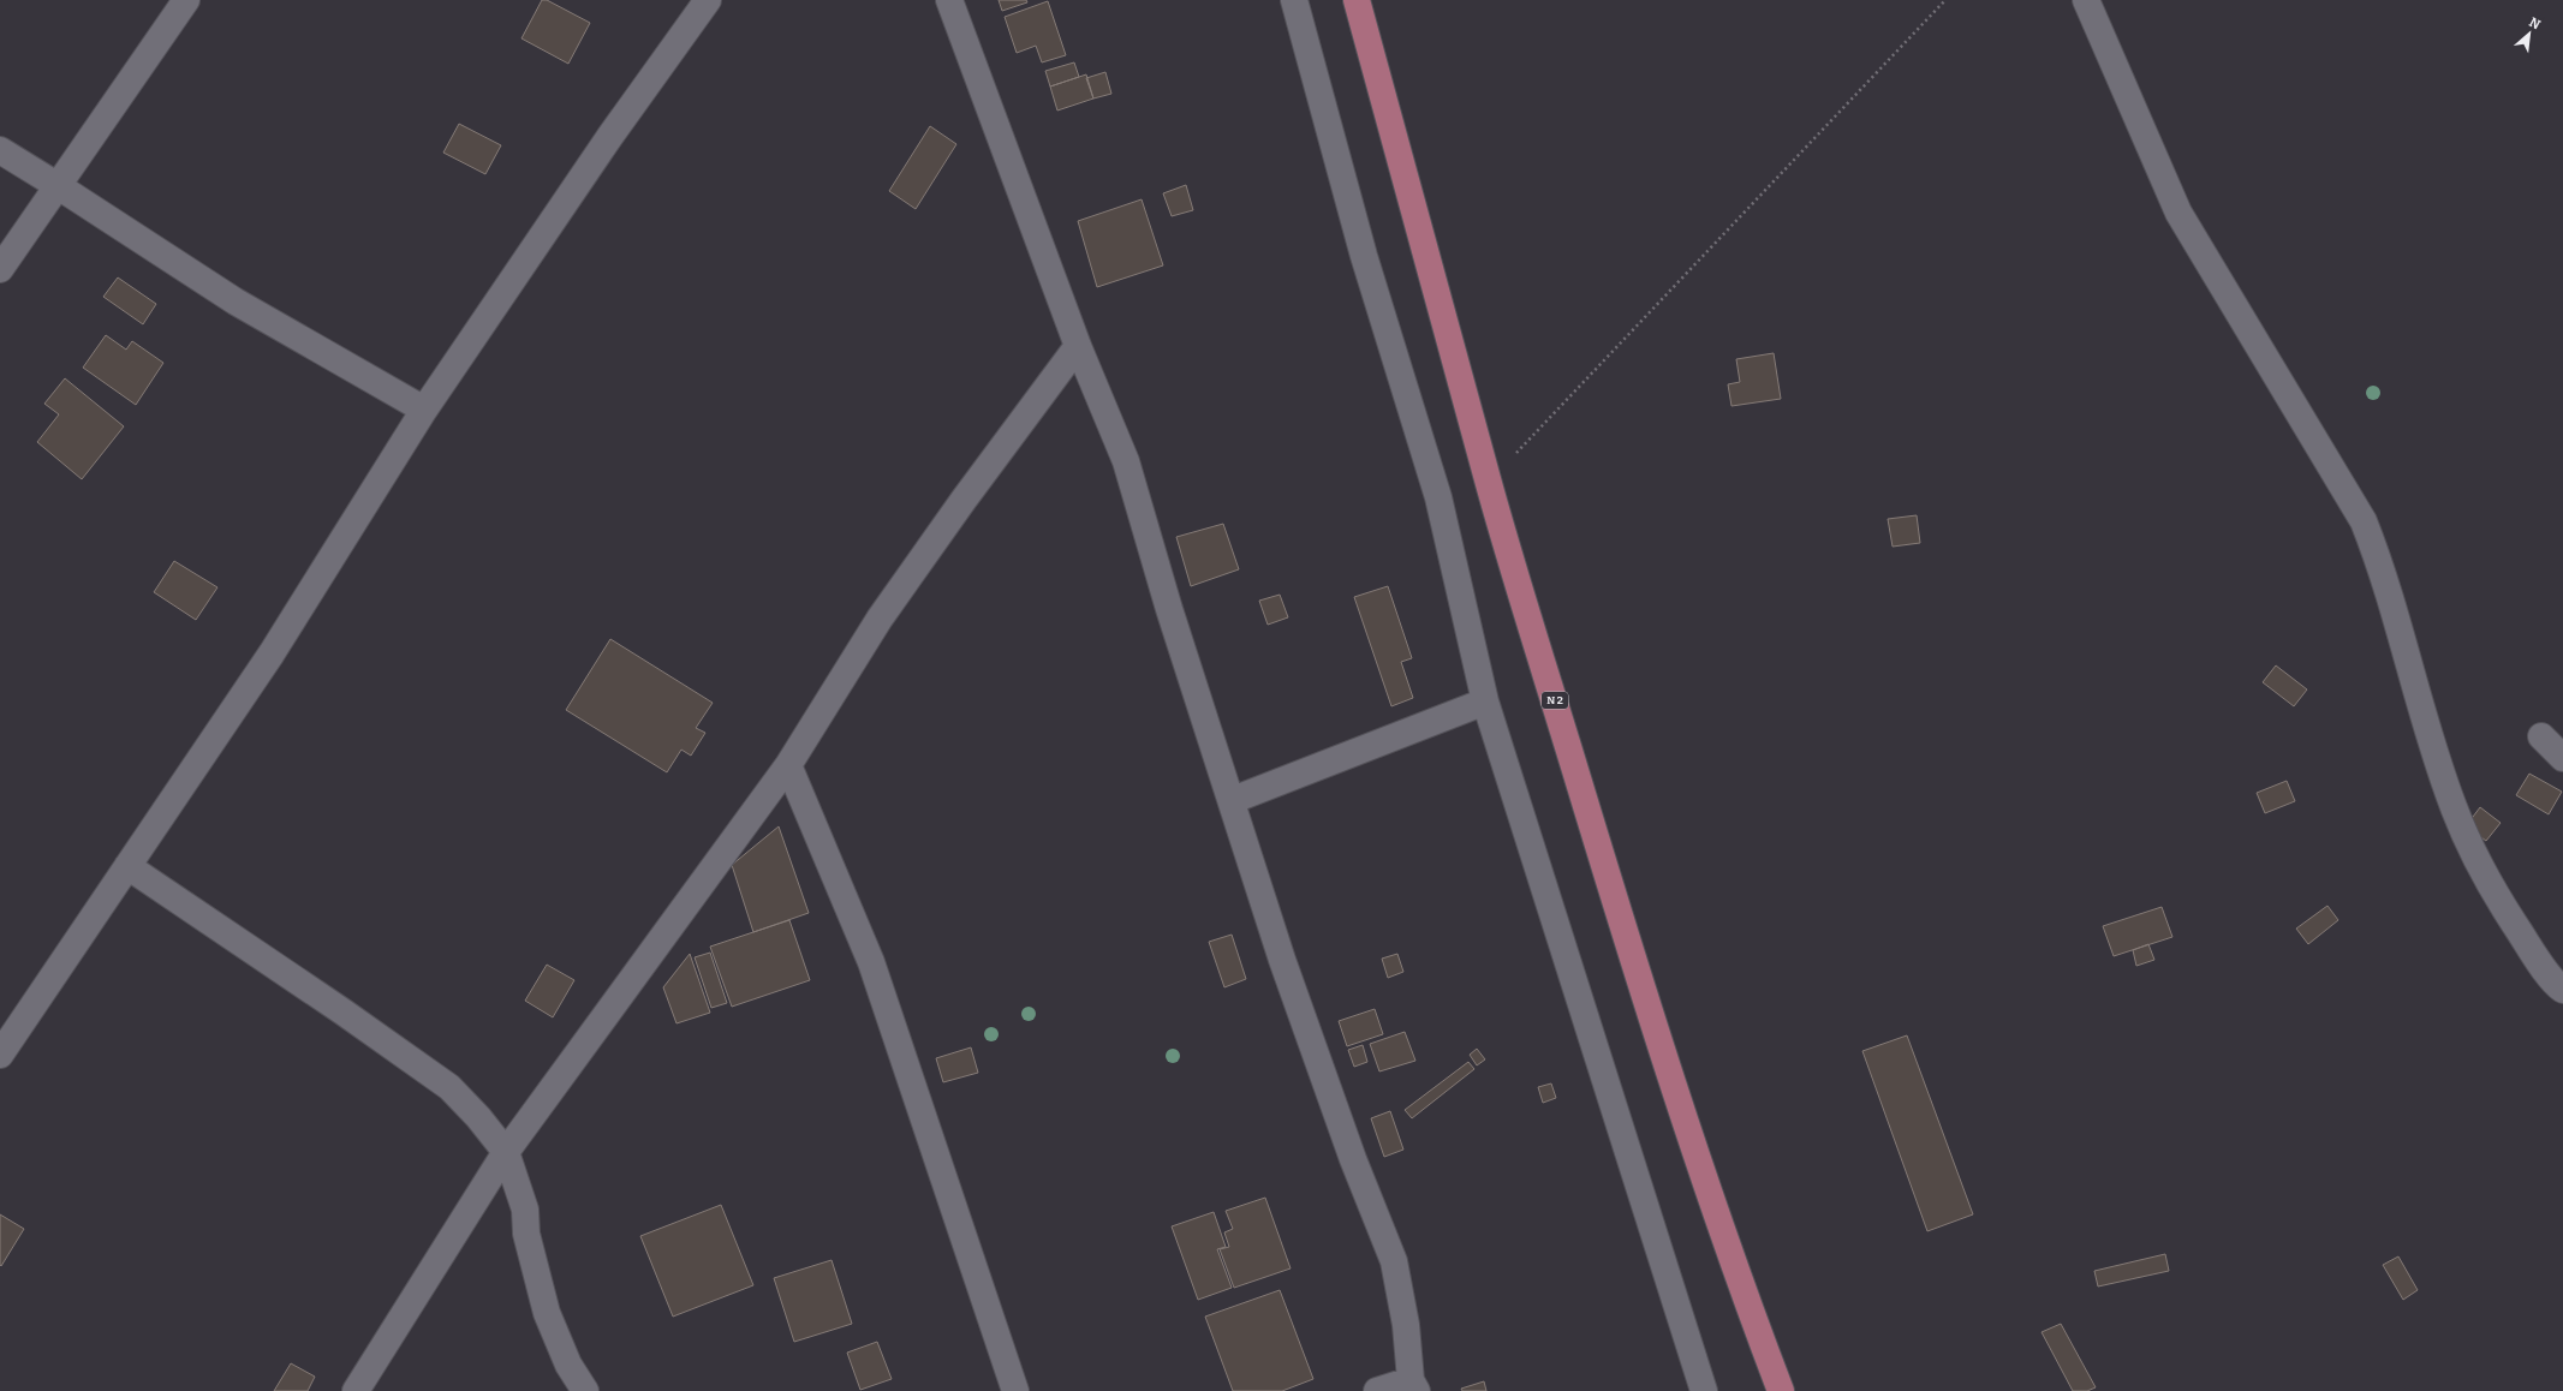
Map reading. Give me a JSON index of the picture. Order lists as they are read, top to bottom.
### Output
{
  "streets": {
    "main road": ["N 2"]
  },
  "north": "top right"
}
